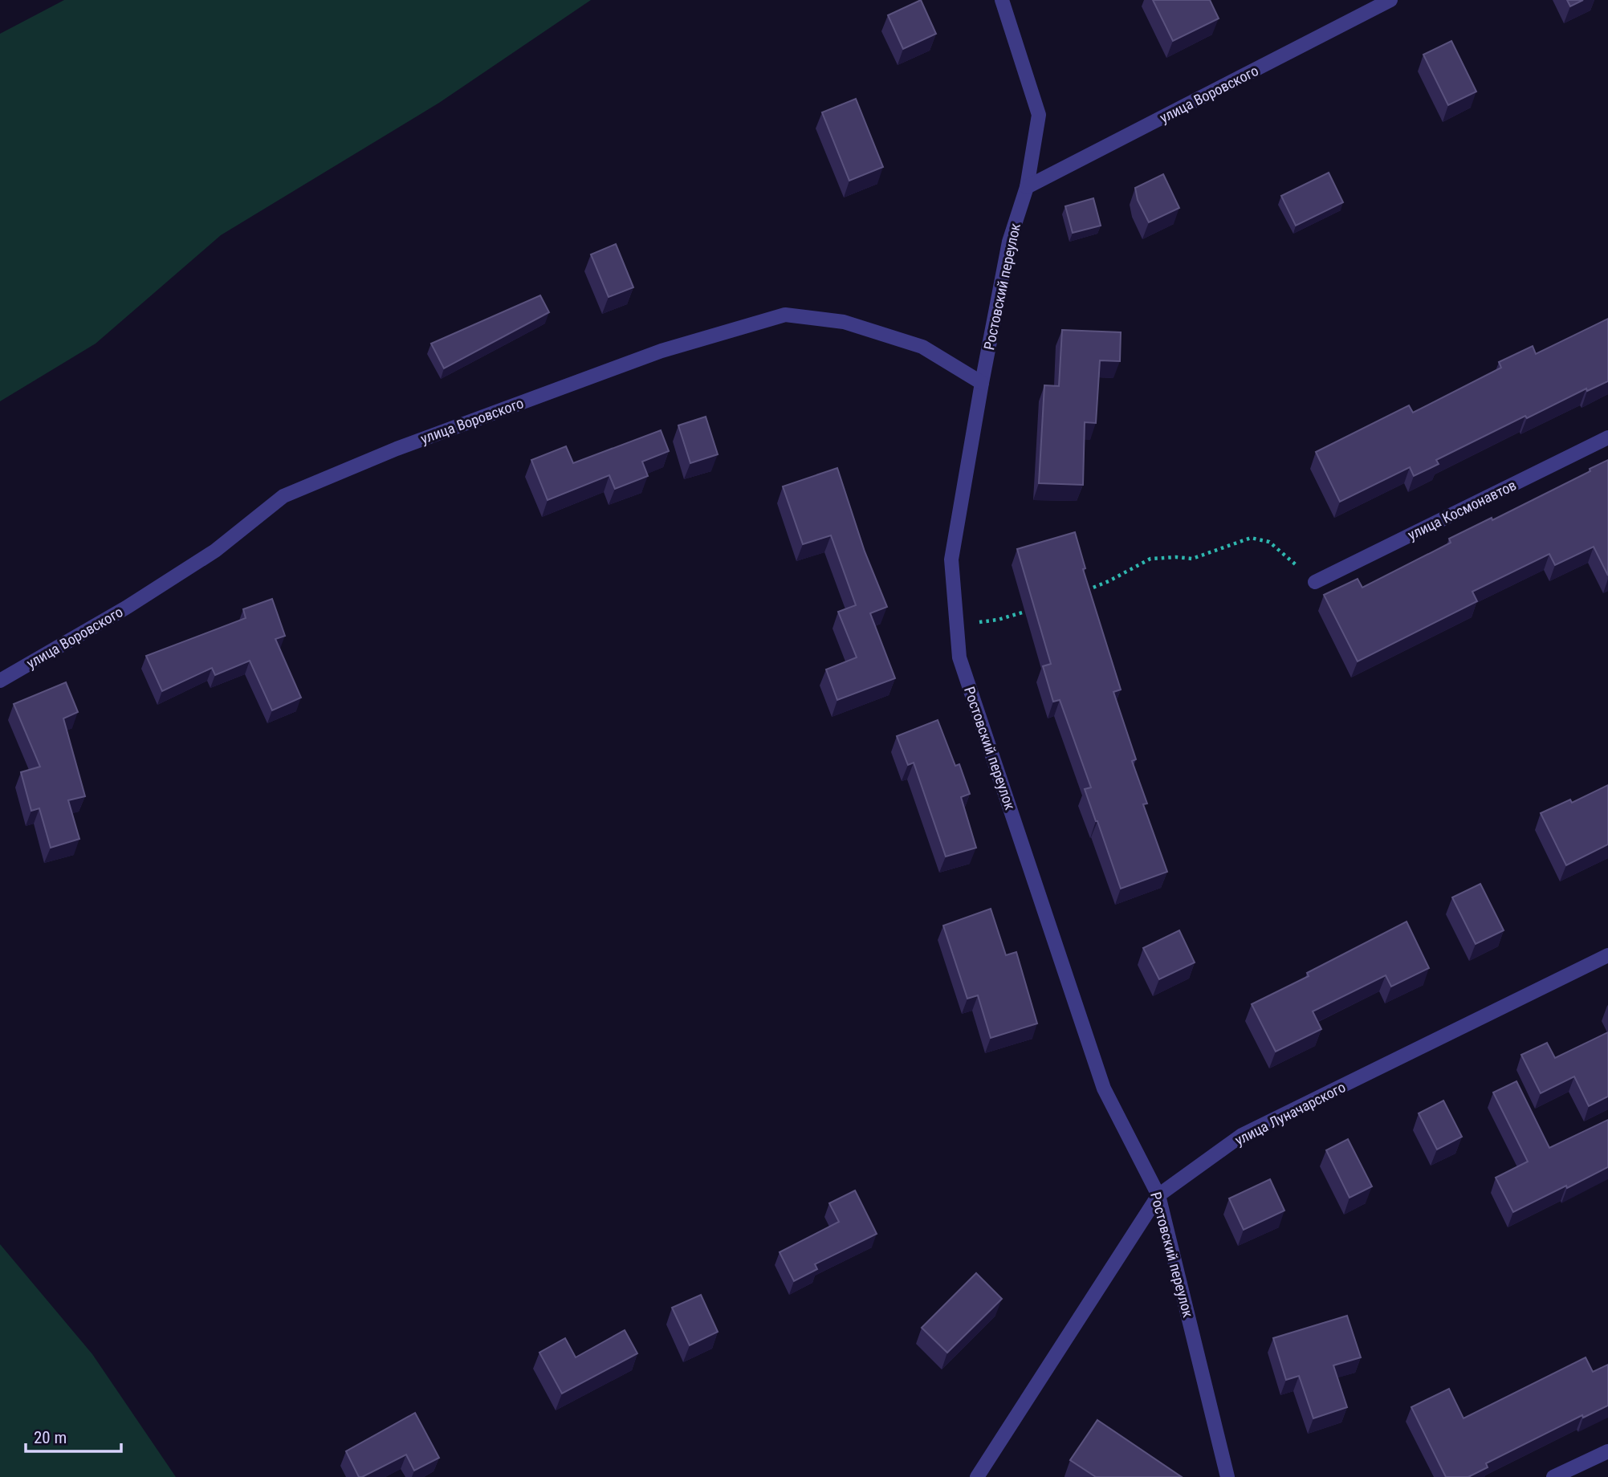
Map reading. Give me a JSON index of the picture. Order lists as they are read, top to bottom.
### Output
{
  "streets": {
    "street": [
      "улица Воровского",
      "Ростовский переулок",
      "улица Космонавтов",
      "улица Луначарского"
    ]
  },
  "crossings": [
    ["улица Воровского", "Ростовский переулок"],
    ["Ростовский переулок", "улица Луначарского"]
  ],
  "scale_bar": "20 m"
}
